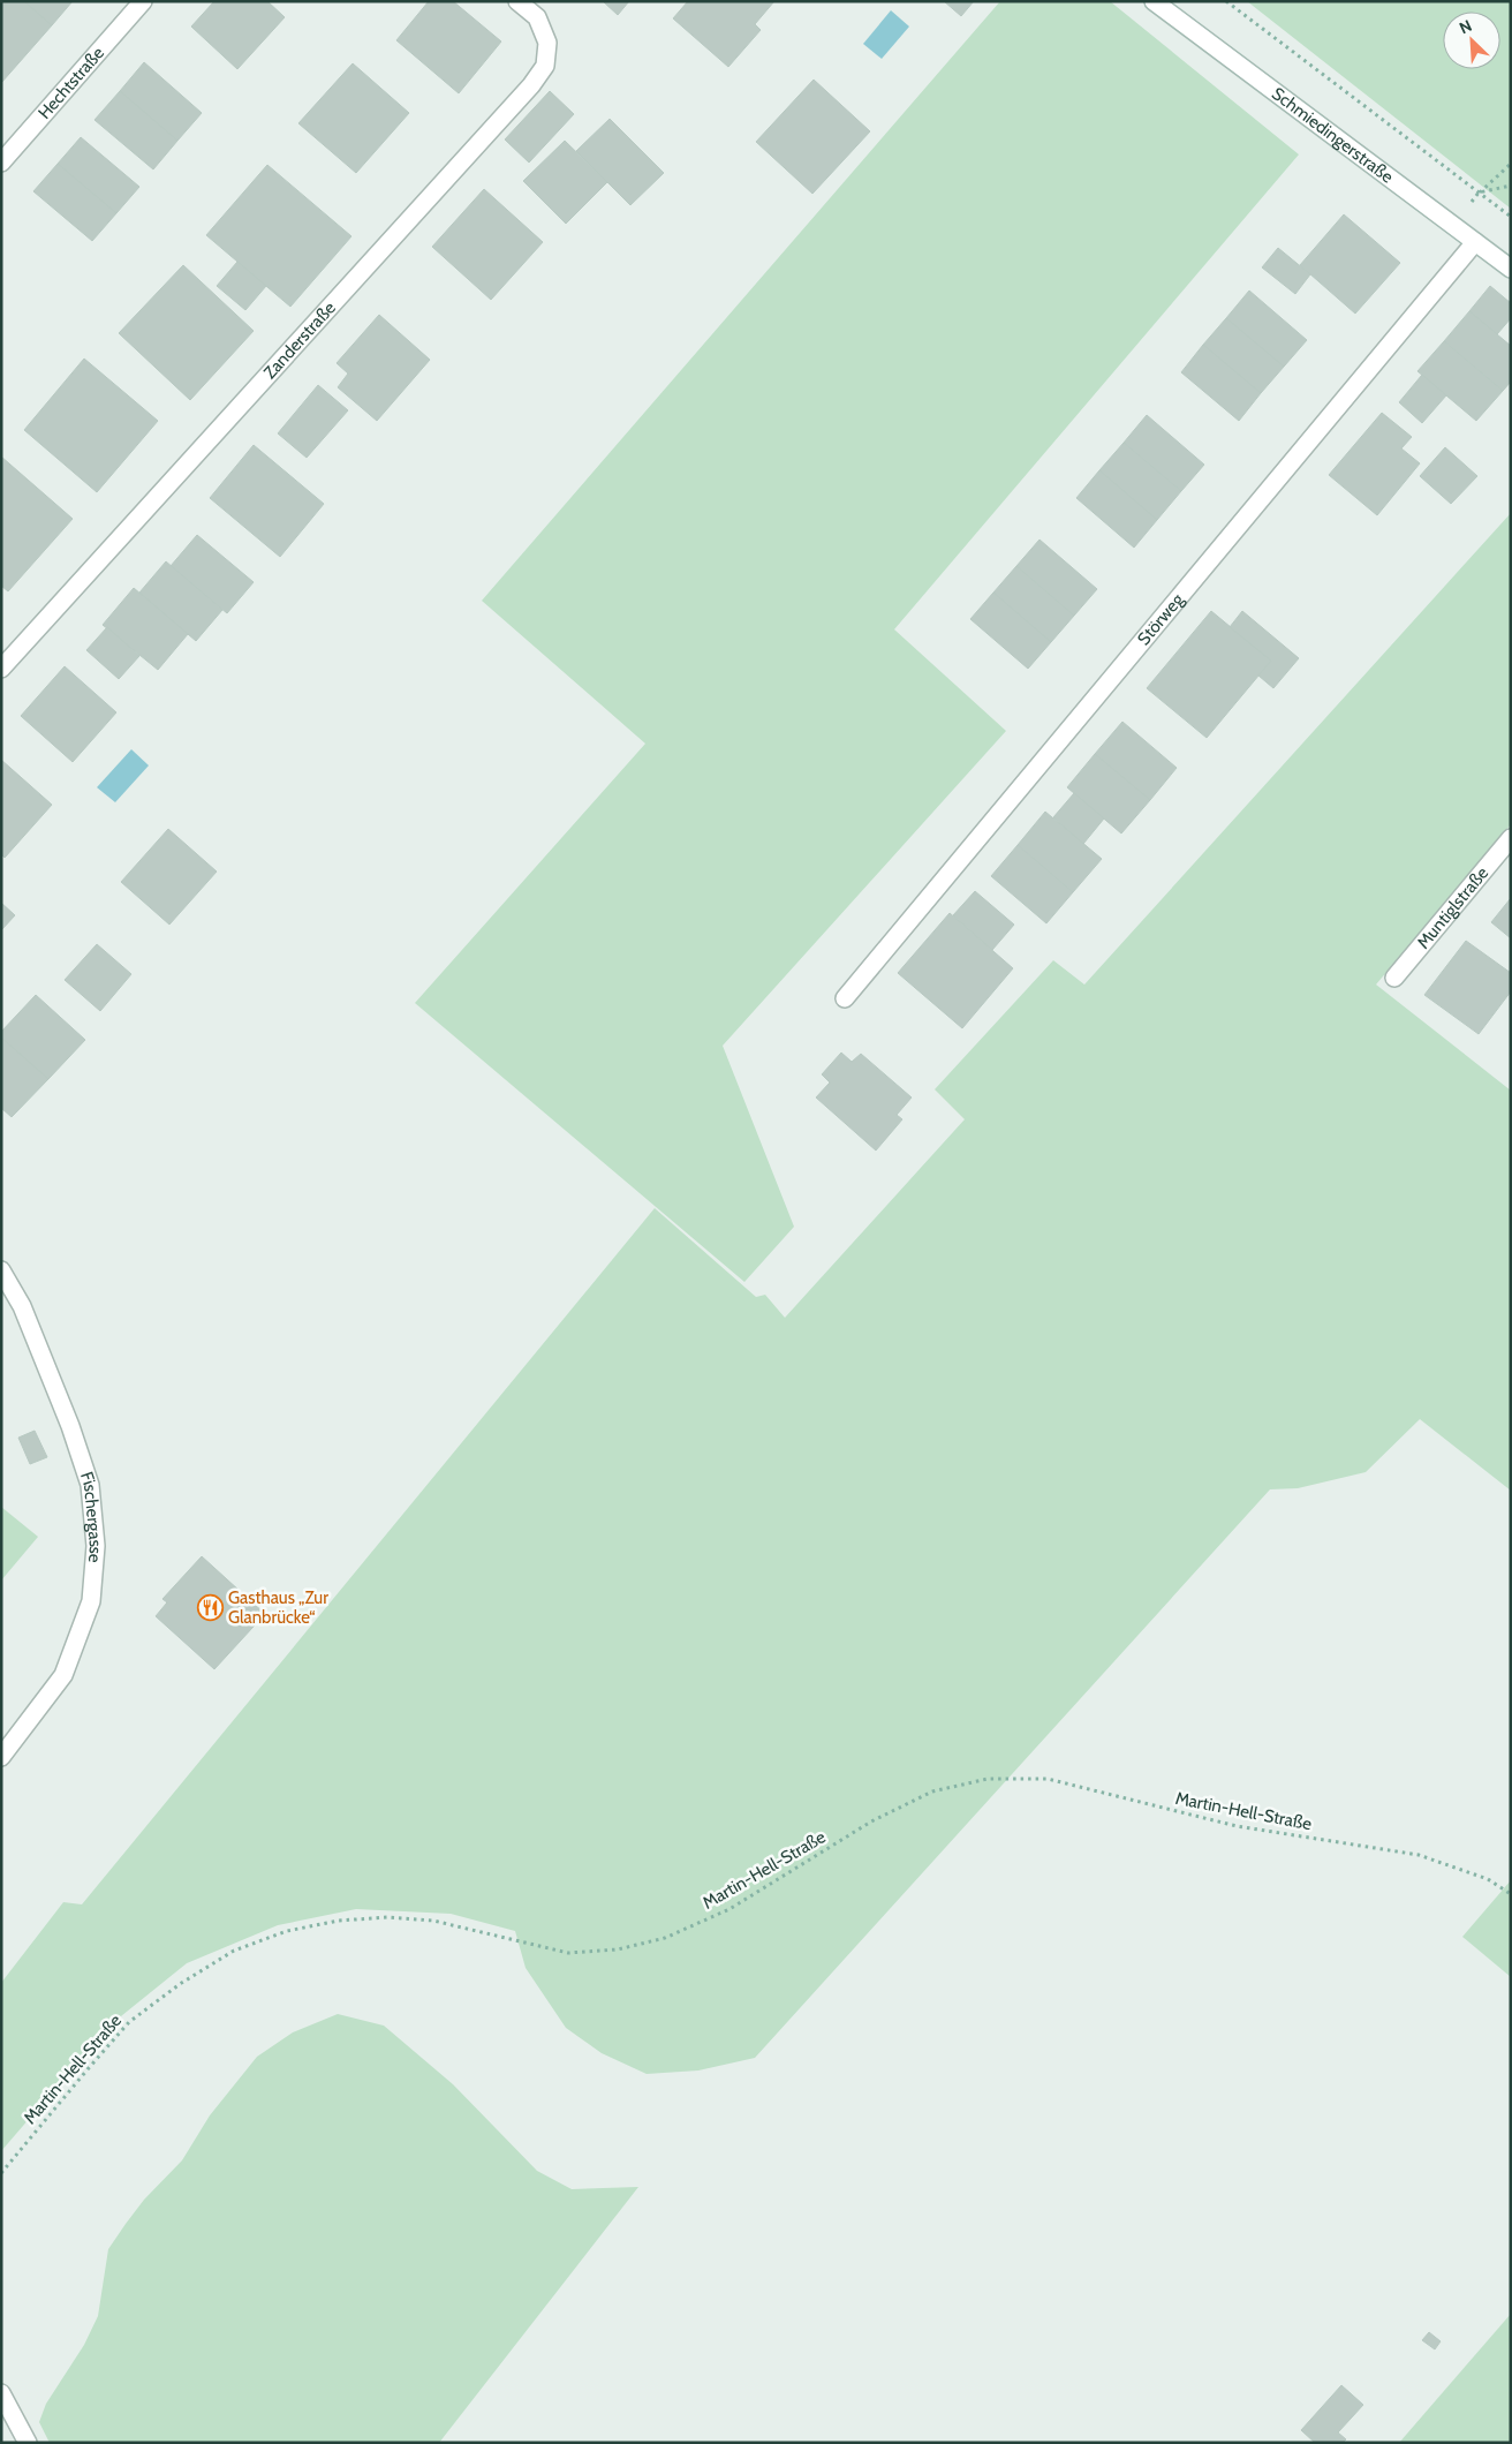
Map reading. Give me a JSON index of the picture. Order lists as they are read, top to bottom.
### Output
{
  "streets": {
    "street": [
      "Hechtstraße",
      "Schmiedingerstraße",
      "Zanderstraße",
      "Störweg",
      "Muntiglstraße",
      "Fischergasse"
    ],
    "path": ["Martin-Hell-Straße"]
  },
  "crossings": [
    ["Schmiedingerstraße", "Störweg"]
  ],
  "places": {
    "restaurant": ["Gasthaus „Zur Glanbrücke“"]
  },
  "north": "top left"
}
